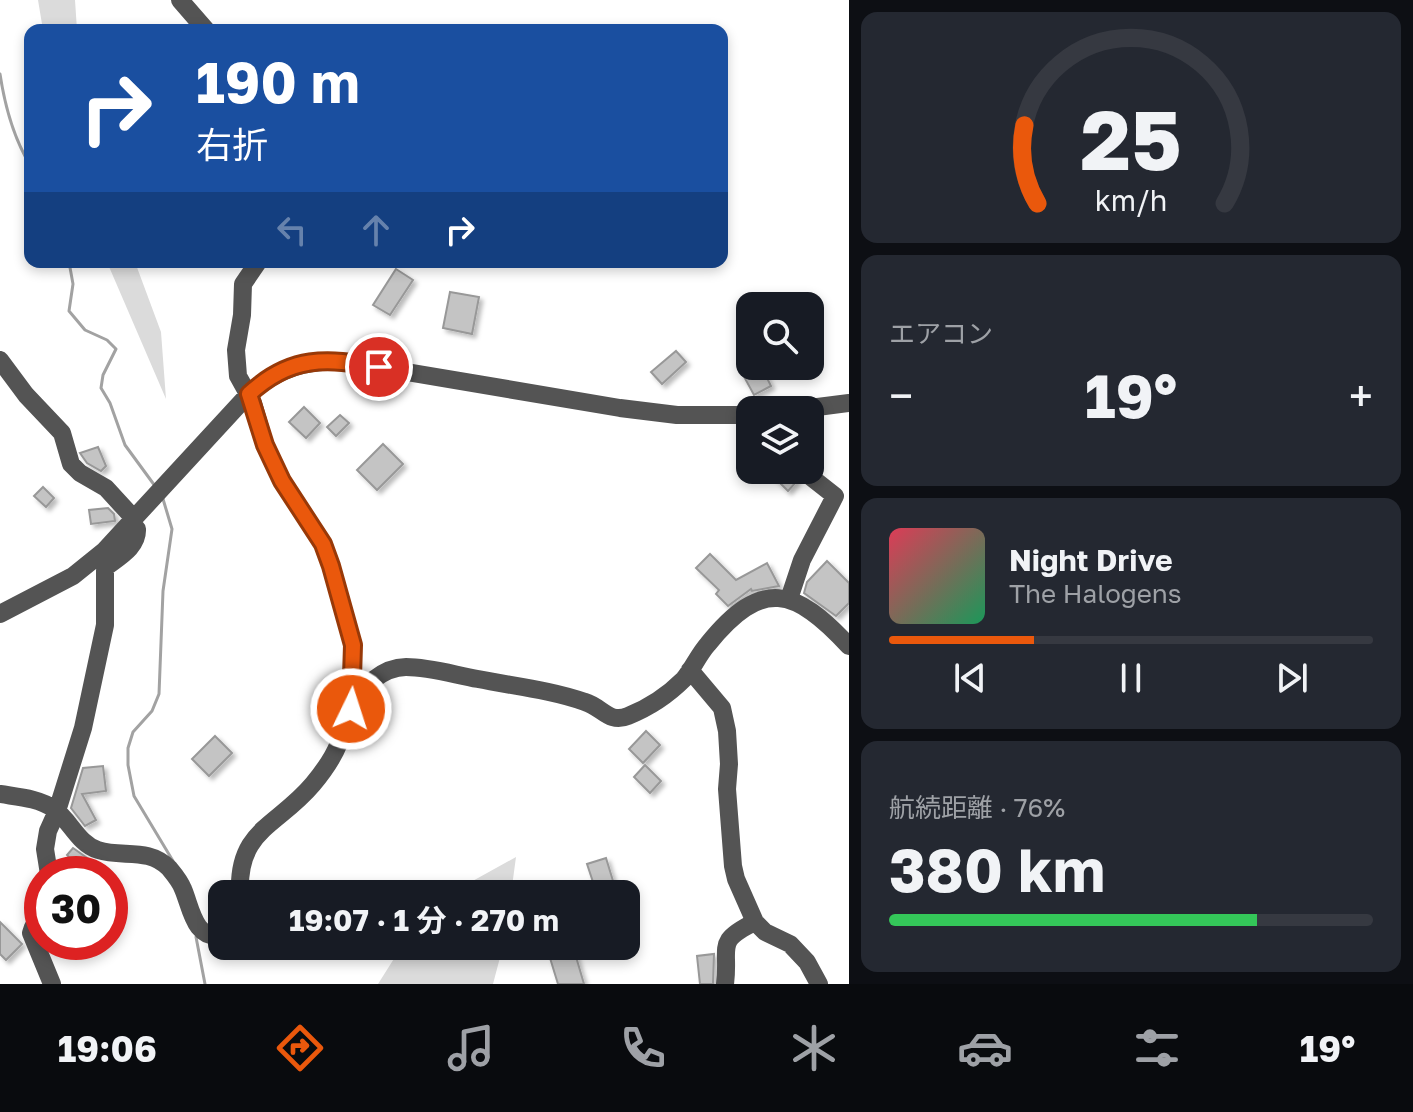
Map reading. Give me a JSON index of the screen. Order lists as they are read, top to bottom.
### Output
{
  "page": {
    "turn": ["190 m", "右折"],
    "tile": [
      "エアコン",
      ["航続距離 · 76%", "380 km"]
    ],
    "heat": ["−", "19°", "+"],
    "song": ["Night Drive", "The Halogens"],
    "limit": "30",
    "trip": "19:07 · 1 分 · 270 m",
    "tabs": ["19:06", "19°"],
    "gauge": ["25", "km/h"]
  }
}
